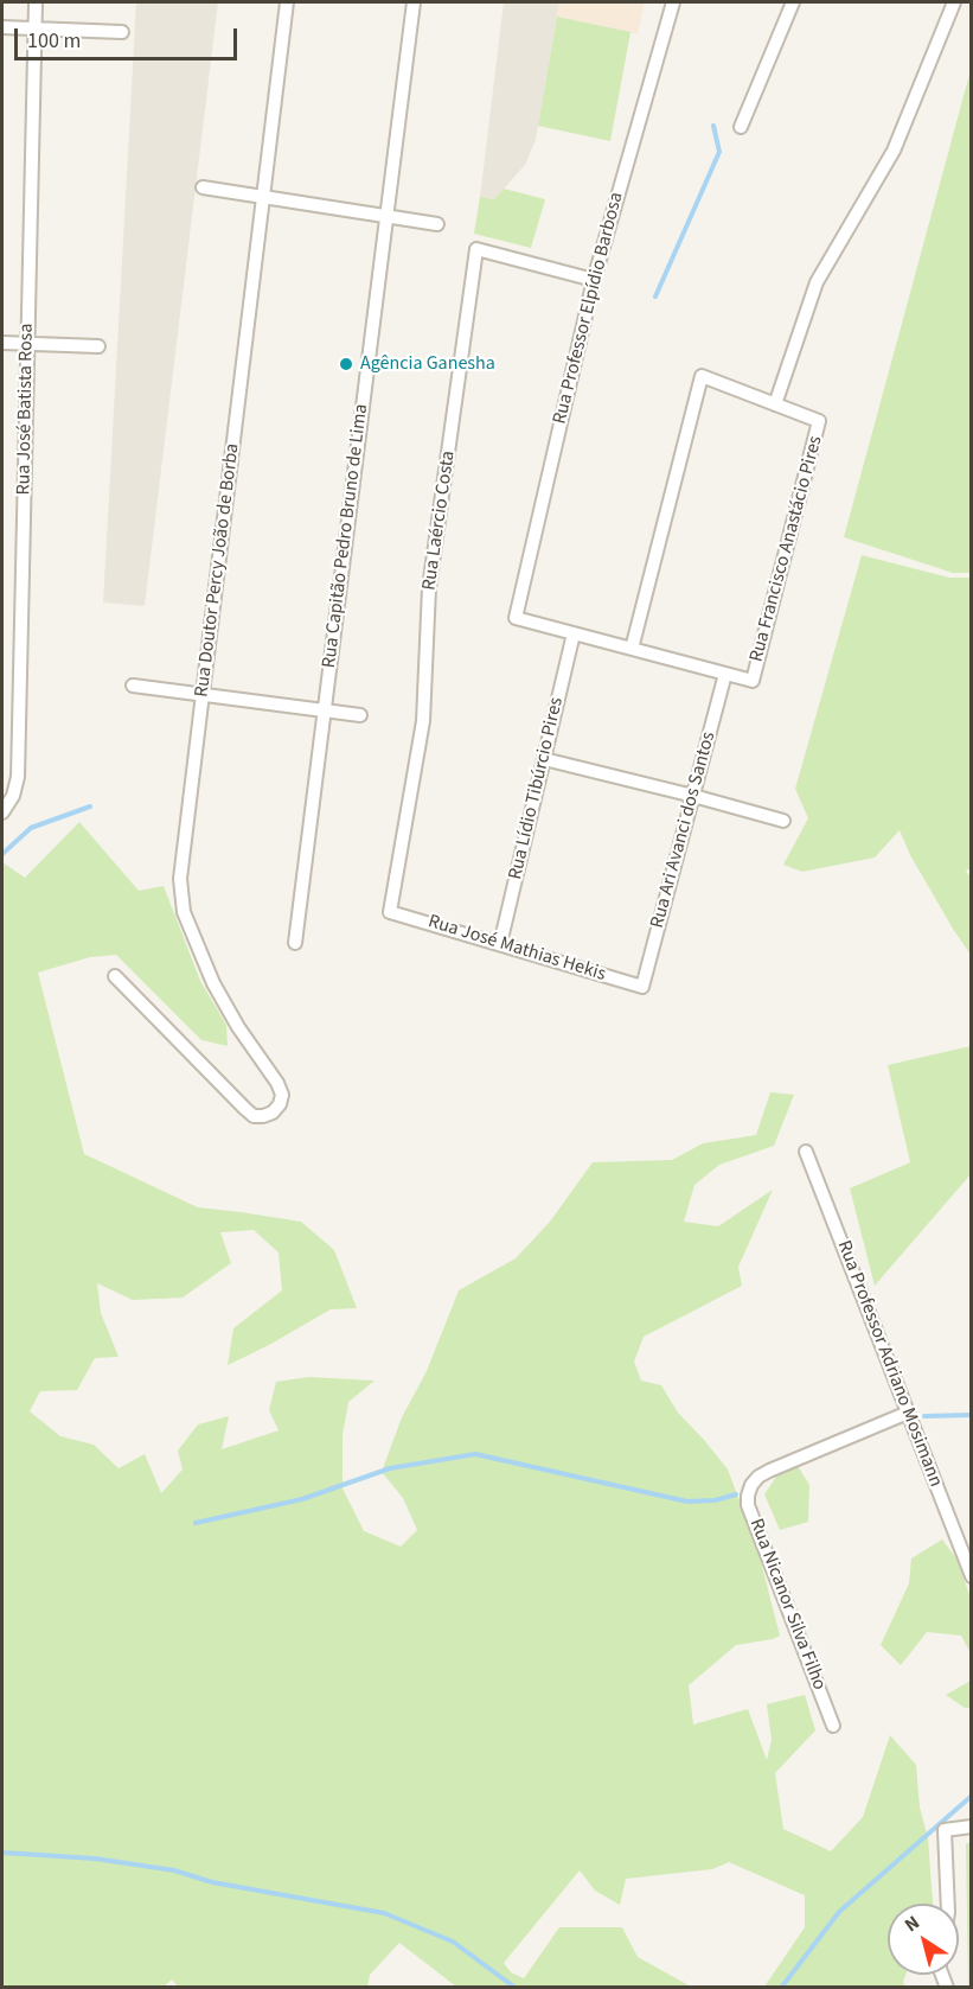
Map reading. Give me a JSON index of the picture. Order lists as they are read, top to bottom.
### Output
{
  "streets": {
    "street": [
      "Rua Professor Elpídio Barbosa",
      "Rua José Batista Rosa",
      "Rua Laércio Costa",
      "Rua Capitão Pedro Bruno de Lima",
      "Rua Francisco Anastácio Pires",
      "Rua Doutor Percy João de Borba",
      "Rua Lídio Tibúrcio Pires",
      "Rua Ari Avanci dos Santos",
      "Rua José Mathias Hekis",
      "Rua Professor Adriano Mosimann",
      "Rua Nicanor Silva Filho"
    ]
  },
  "crossings": [
    ["Rua Professor Elpídio Barbosa", "Rua Laércio Costa"],
    ["Rua Professor Elpídio Barbosa", "Rua Lídio Tibúrcio Pires"],
    ["Rua Laércio Costa", "Rua José Mathias Hekis"],
    ["Rua Francisco Anastácio Pires", "Rua Ari Avanci dos Santos"],
    ["Rua Lídio Tibúrcio Pires", "Rua José Mathias Hekis"],
    ["Rua Ari Avanci dos Santos", "Rua José Mathias Hekis"],
    ["Rua Professor Adriano Mosimann", "Rua Nicanor Silva Filho"]
  ],
  "places": ["Agência Ganesha"],
  "scale_bar": "100 m",
  "north": "top left"
}
